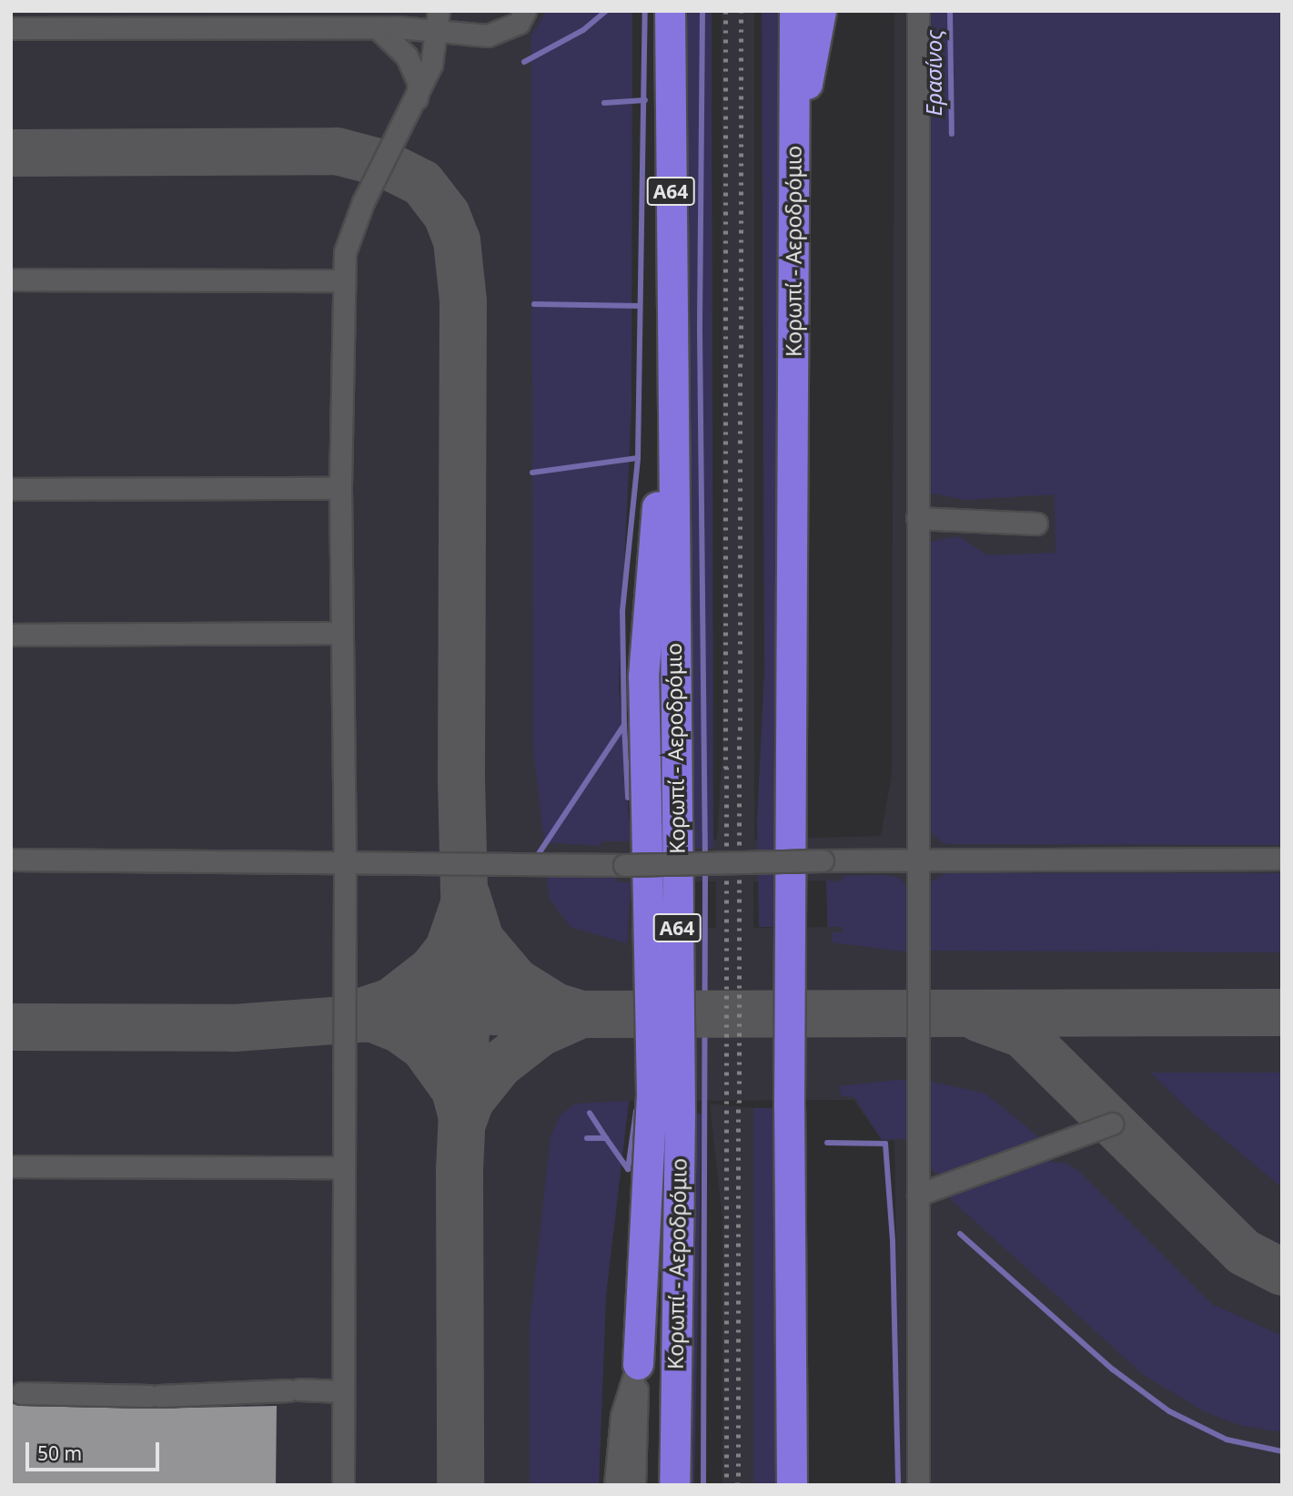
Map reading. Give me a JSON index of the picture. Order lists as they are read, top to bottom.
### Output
{
  "streets": {
    "highway": ["Α64", "Κορωπί - Αεροδρόμιο"]
  },
  "water": ["Ερασίνος"],
  "scale_bar": "50 m"
}
